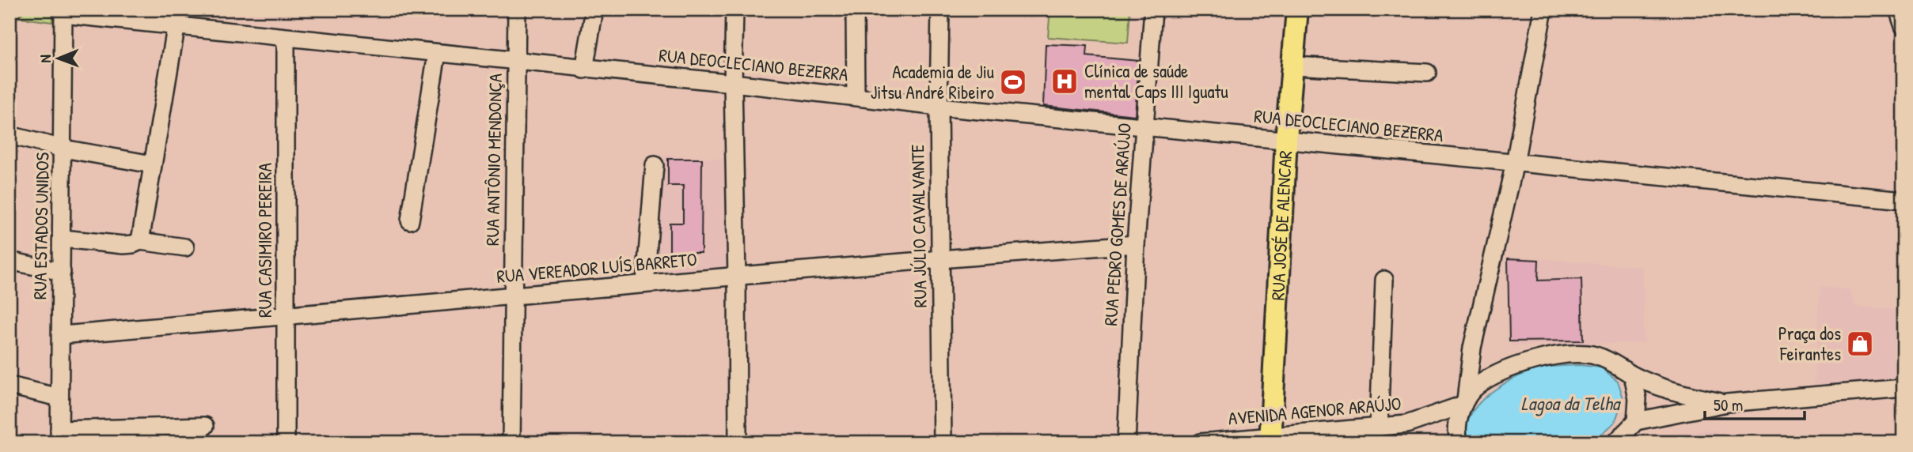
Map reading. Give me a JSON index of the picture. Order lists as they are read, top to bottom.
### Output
{
  "streets": {
    "main road": ["RUA JOSÉ DE ALENCAR"],
    "street": [
      "RUA DEOCLECIANO BEZERRA",
      "RUA ANTÔNIO MENDONÇA",
      "RUA PEDRO GOMES DE ARAÚJO",
      "RUA ESTADOS UNIDOS",
      "RUA JÚLIO CAVALVANTE",
      "RUA CASIMIRO PEREIRA",
      "RUA VEREADOR LUÍS BARRETO",
      "AVENIDA AGENOR ARAÚJO"
    ]
  },
  "crossings": [
    ["RUA DEOCLECIANO BEZERRA", "RUA ANTÔNIO MENDONÇA"],
    ["RUA DEOCLECIANO BEZERRA", "RUA PEDRO GOMES DE ARAÚJO"],
    ["RUA DEOCLECIANO BEZERRA", "RUA ESTADOS UNIDOS"],
    ["RUA DEOCLECIANO BEZERRA", "RUA JÚLIO CAVALVANTE"],
    ["RUA DEOCLECIANO BEZERRA", "RUA JOSÉ DE ALENCAR"],
    ["RUA DEOCLECIANO BEZERRA", "RUA CASIMIRO PEREIRA"],
    ["RUA ANTÔNIO MENDONÇA", "RUA VEREADOR LUÍS BARRETO"],
    ["RUA PEDRO GOMES DE ARAÚJO", "RUA VEREADOR LUÍS BARRETO"],
    ["RUA ESTADOS UNIDOS", "RUA VEREADOR LUÍS BARRETO"],
    ["RUA JÚLIO CAVALVANTE", "RUA VEREADOR LUÍS BARRETO"],
    ["RUA JOSÉ DE ALENCAR", "AVENIDA AGENOR ARAÚJO"],
    ["RUA CASIMIRO PEREIRA", "RUA VEREADOR LUÍS BARRETO"]
  ],
  "water": ["Lagoa da Telha"],
  "places": {
    "hospital": ["Clínica de saúde mental Caps III Iguatu"],
    "sports": ["Academia de Jiu Jitsu André Ribeiro"],
    "shop": ["Praça dos Feirantes"]
  },
  "scale_bar": "50 m",
  "north": "left"
}
